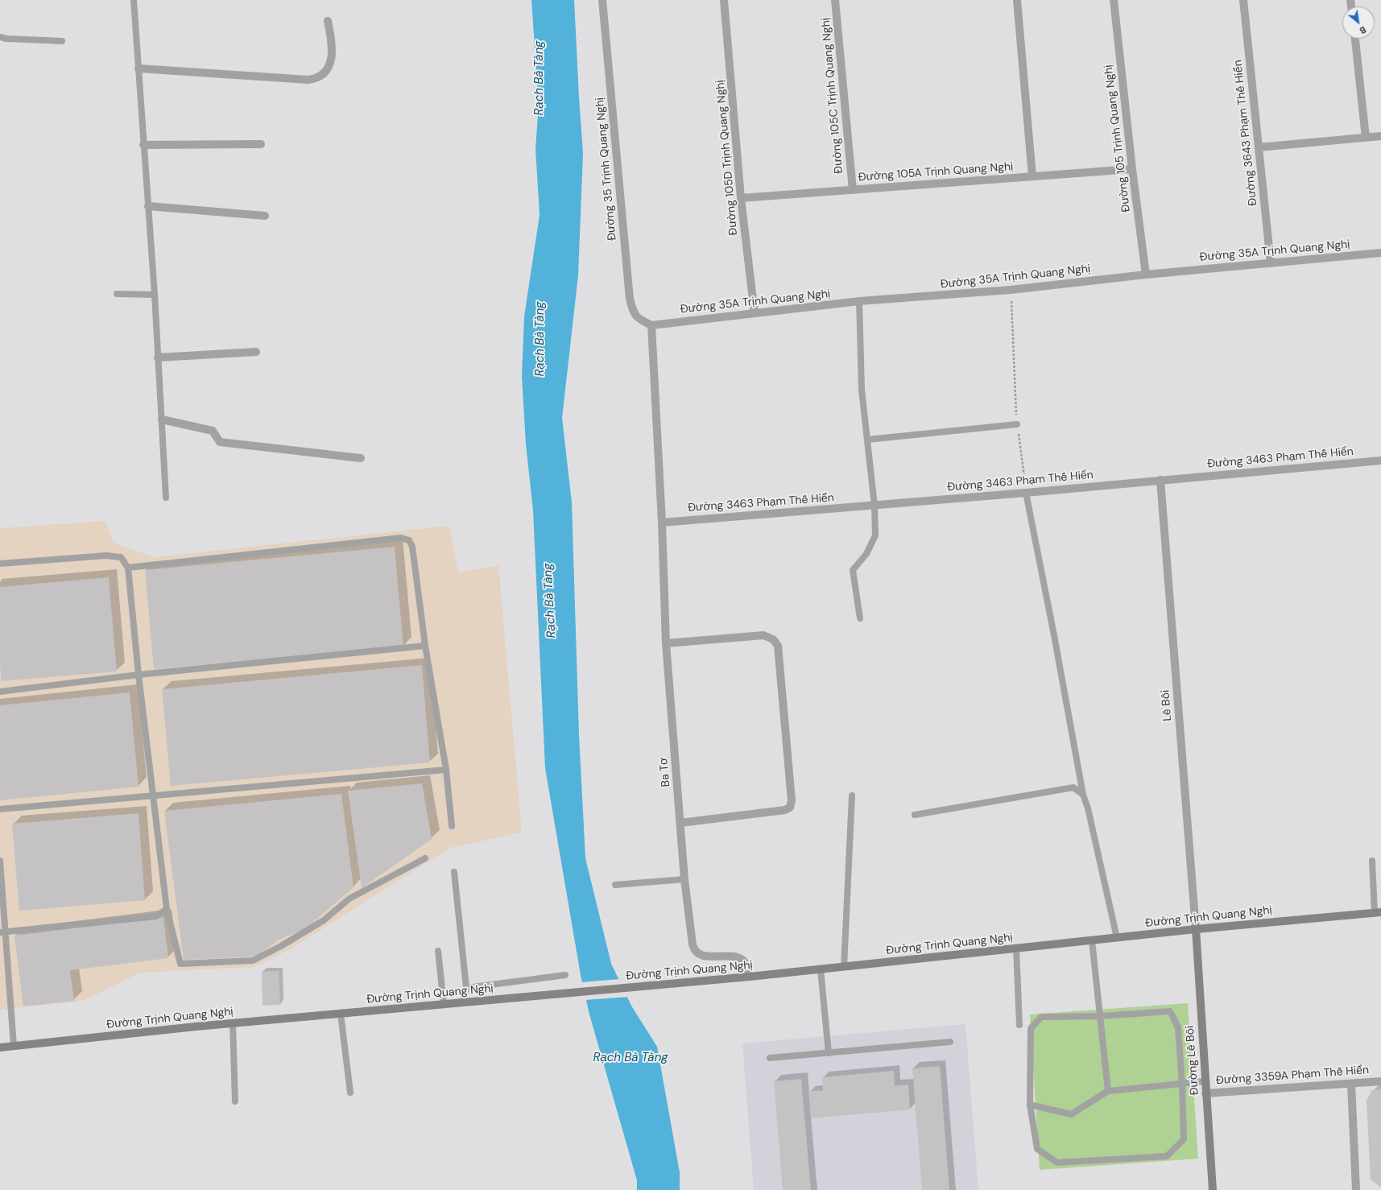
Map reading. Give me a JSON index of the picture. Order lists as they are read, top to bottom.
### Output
{
  "streets": {
    "main road": ["Đường Trịnh Quang Nghị", "Đường Lê Bôi"],
    "street": [
      "Đường 105C Trịnh Quang Nghị",
      "Đường 3643 Phạm Thế Hiển",
      "Đường 105 Trịnh Quang Nghị",
      "Đường 105D Trịnh Quang Nghị",
      "Đường 35 Trịnh Quang Nghị",
      "Đường 105A Trịnh Quang Nghị",
      "Đường 35A Trịnh Quang Nghị",
      "Đường 3463 Phạm Thế Hiển",
      "Lê Bôi",
      "Ba Tơ",
      "Đường 3359A Phạm Thế Hiển"
    ]
  },
  "crossings": [
    ["Đường 105C Trịnh Quang Nghị", "Đường 105A Trịnh Quang Nghị"],
    ["Đường 3643 Phạm Thế Hiển", "Đường 35A Trịnh Quang Nghị"],
    ["Đường 105 Trịnh Quang Nghị", "Đường 105A Trịnh Quang Nghị"],
    ["Đường 105 Trịnh Quang Nghị", "Đường 35A Trịnh Quang Nghị"],
    ["Đường 105D Trịnh Quang Nghị", "Đường 105A Trịnh Quang Nghị"],
    ["Đường 105D Trịnh Quang Nghị", "Đường 35A Trịnh Quang Nghị"],
    ["Đường 35 Trịnh Quang Nghị", "Đường 35A Trịnh Quang Nghị"],
    ["Đường 35 Trịnh Quang Nghị", "Ba Tơ"],
    ["Đường 35A Trịnh Quang Nghị", "Ba Tơ"],
    ["Đường 3463 Phạm Thế Hiển", "Lê Bôi"],
    ["Đường 3463 Phạm Thế Hiển", "Ba Tơ"],
    ["Lê Bôi", "Đường Trịnh Quang Nghị"],
    ["Lê Bôi", "Đường Lê Bôi"],
    ["Ba Tơ", "Đường Trịnh Quang Nghị"],
    ["Đường Trịnh Quang Nghị", "Đường Lê Bôi"],
    ["Đường Lê Bôi", "Đường 3359A Phạm Thế Hiển"]
  ],
  "water": ["Rạch Bà Tàng"],
  "north": "bottom right"
}
